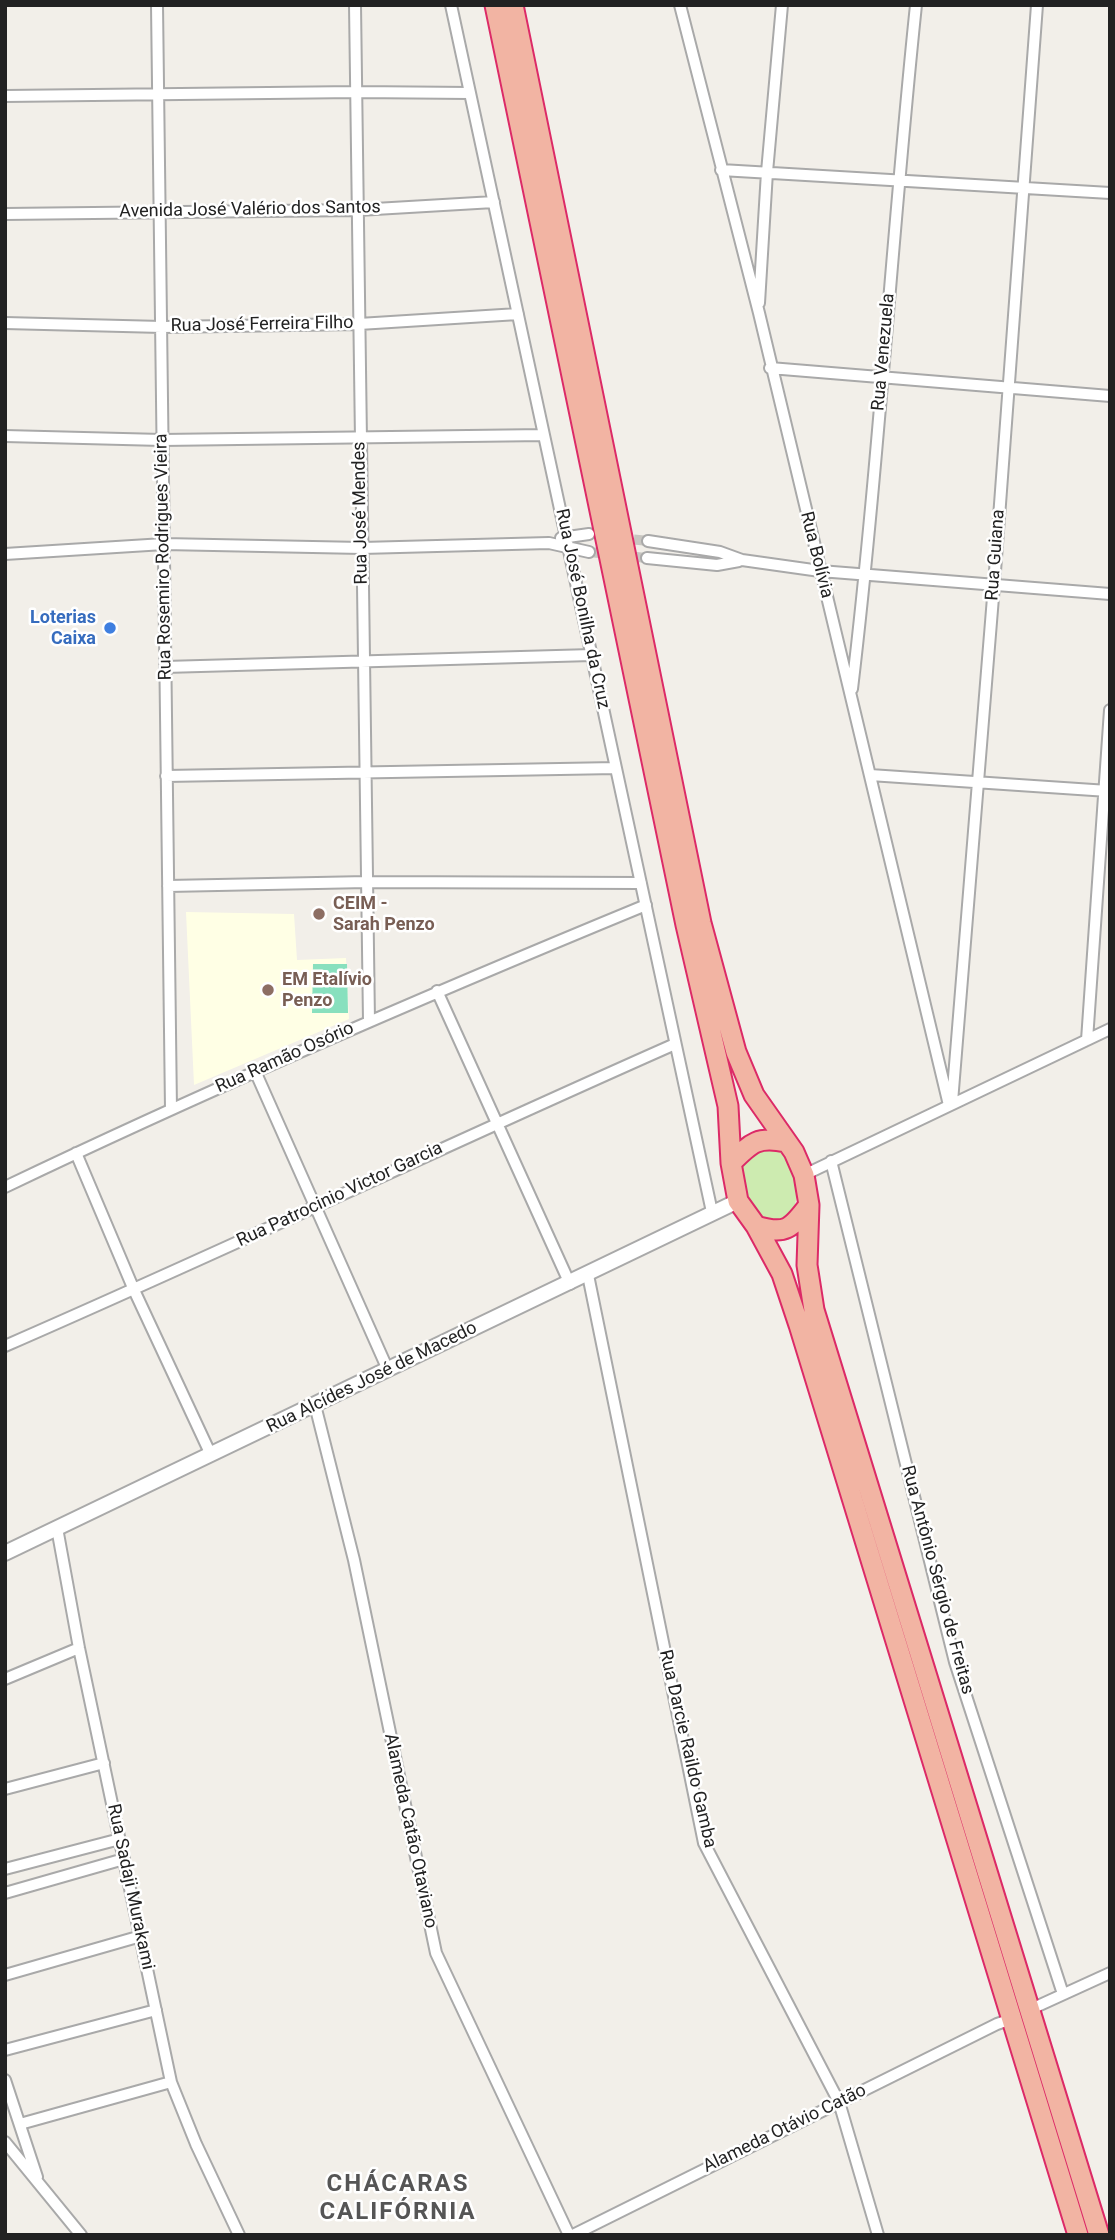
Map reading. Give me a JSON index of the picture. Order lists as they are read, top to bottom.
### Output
{
  "streets": {
    "street": [
      "Avenida José Valério dos Santos",
      "Rua José Ferreira Filho",
      "Rua Venezuela",
      "Rua José Mendes",
      "Rua Bolívia",
      "Rua Guiana",
      "Rua Rosemiro Rodrigues Vieira",
      "Rua José Bonilha da Cruz",
      "Rua Ramão Osório",
      "Rua Patrocinio Victor Garcia",
      "Rua Alcídes José de Macedo",
      "Rua Antônio Sérgio de Freitas",
      "Rua Darcie Raildo Gamba",
      "Alameda Catão Otaviano",
      "Rua Sadaji Murakami",
      "Alameda Otávio Catão"
    ]
  },
  "crossings": [
    ["Avenida José Valério dos Santos", "Rua José Mendes"],
    ["Avenida José Valério dos Santos", "Rua Rosemiro Rodrigues Vieira"],
    ["Avenida José Valério dos Santos", "Rua José Bonilha da Cruz"],
    ["Rua José Ferreira Filho", "Rua José Mendes"],
    ["Rua José Ferreira Filho", "Rua Rosemiro Rodrigues Vieira"],
    ["Rua José Ferreira Filho", "Rua José Bonilha da Cruz"],
    ["Rua Venezuela", "Rua Bolívia"],
    ["Rua José Mendes", "Rua Ramão Osório"],
    ["Rua Bolívia", "Rua Guiana"],
    ["Rua Rosemiro Rodrigues Vieira", "Rua Ramão Osório"],
    ["Rua José Bonilha da Cruz", "Rua Ramão Osório"],
    ["Rua José Bonilha da Cruz", "Rua Patrocinio Victor Garcia"],
    ["Rua José Bonilha da Cruz", "Rua Alcídes José de Macedo"],
    ["Rua Alcídes José de Macedo", "Rua Darcie Raildo Gamba"],
    ["Rua Alcídes José de Macedo", "Alameda Catão Otaviano"],
    ["Rua Alcídes José de Macedo", "Rua Sadaji Murakami"],
    ["Rua Antônio Sérgio de Freitas", "Alameda Otávio Catão"],
    ["Rua Darcie Raildo Gamba", "Alameda Otávio Catão"],
    ["Alameda Catão Otaviano", "Alameda Otávio Catão"]
  ],
  "districts": ["CHÁCARAS CALIFÓRNIA"],
  "places": ["Loterias Caixa", "CEIM - Sarah Penzo", "EM Etalívio Penzo"]
}
